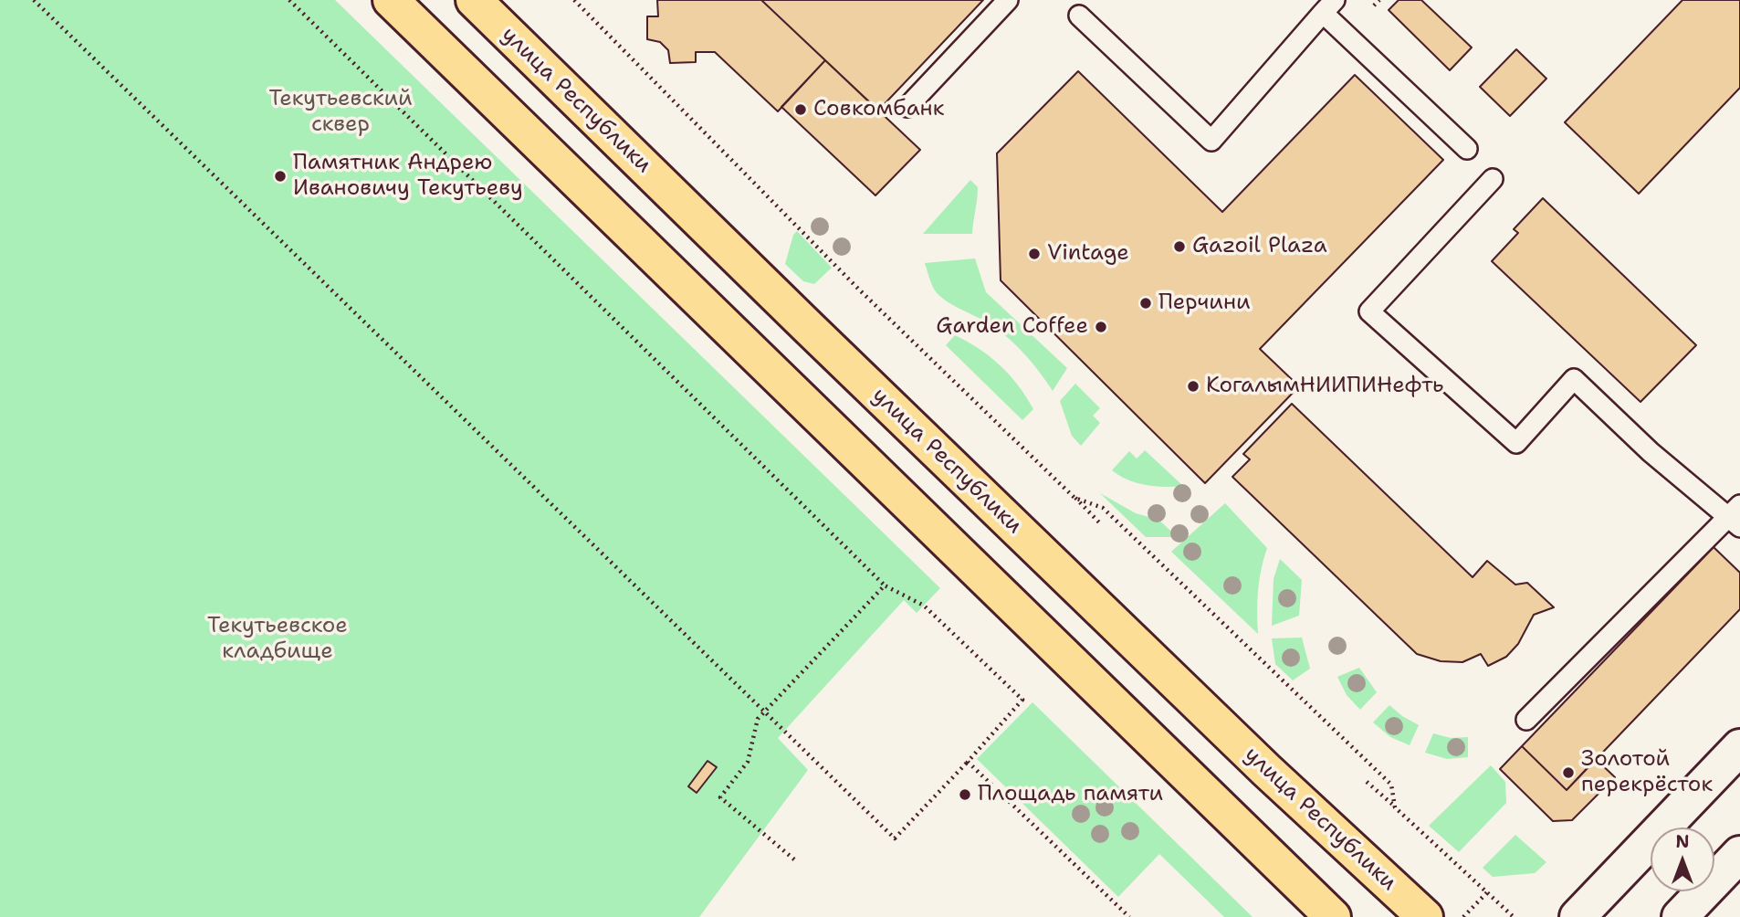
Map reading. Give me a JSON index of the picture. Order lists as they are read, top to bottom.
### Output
{
  "streets": {
    "main road": ["улица Республики"]
  },
  "parks": ["Текутьевский сквер", "Текутьевское кладбище"],
  "places": [
    "Совкомбанк",
    "Памятник Андрею Ивановичу Текутьеву",
    "Gazoil Plaza",
    "Vintage",
    "Перчини",
    "Garden Coffee",
    "КогалымНИИПИНефть",
    "Золотой перекрёсток",
    "Площадь памяти"
  ],
  "north": "top"
}
